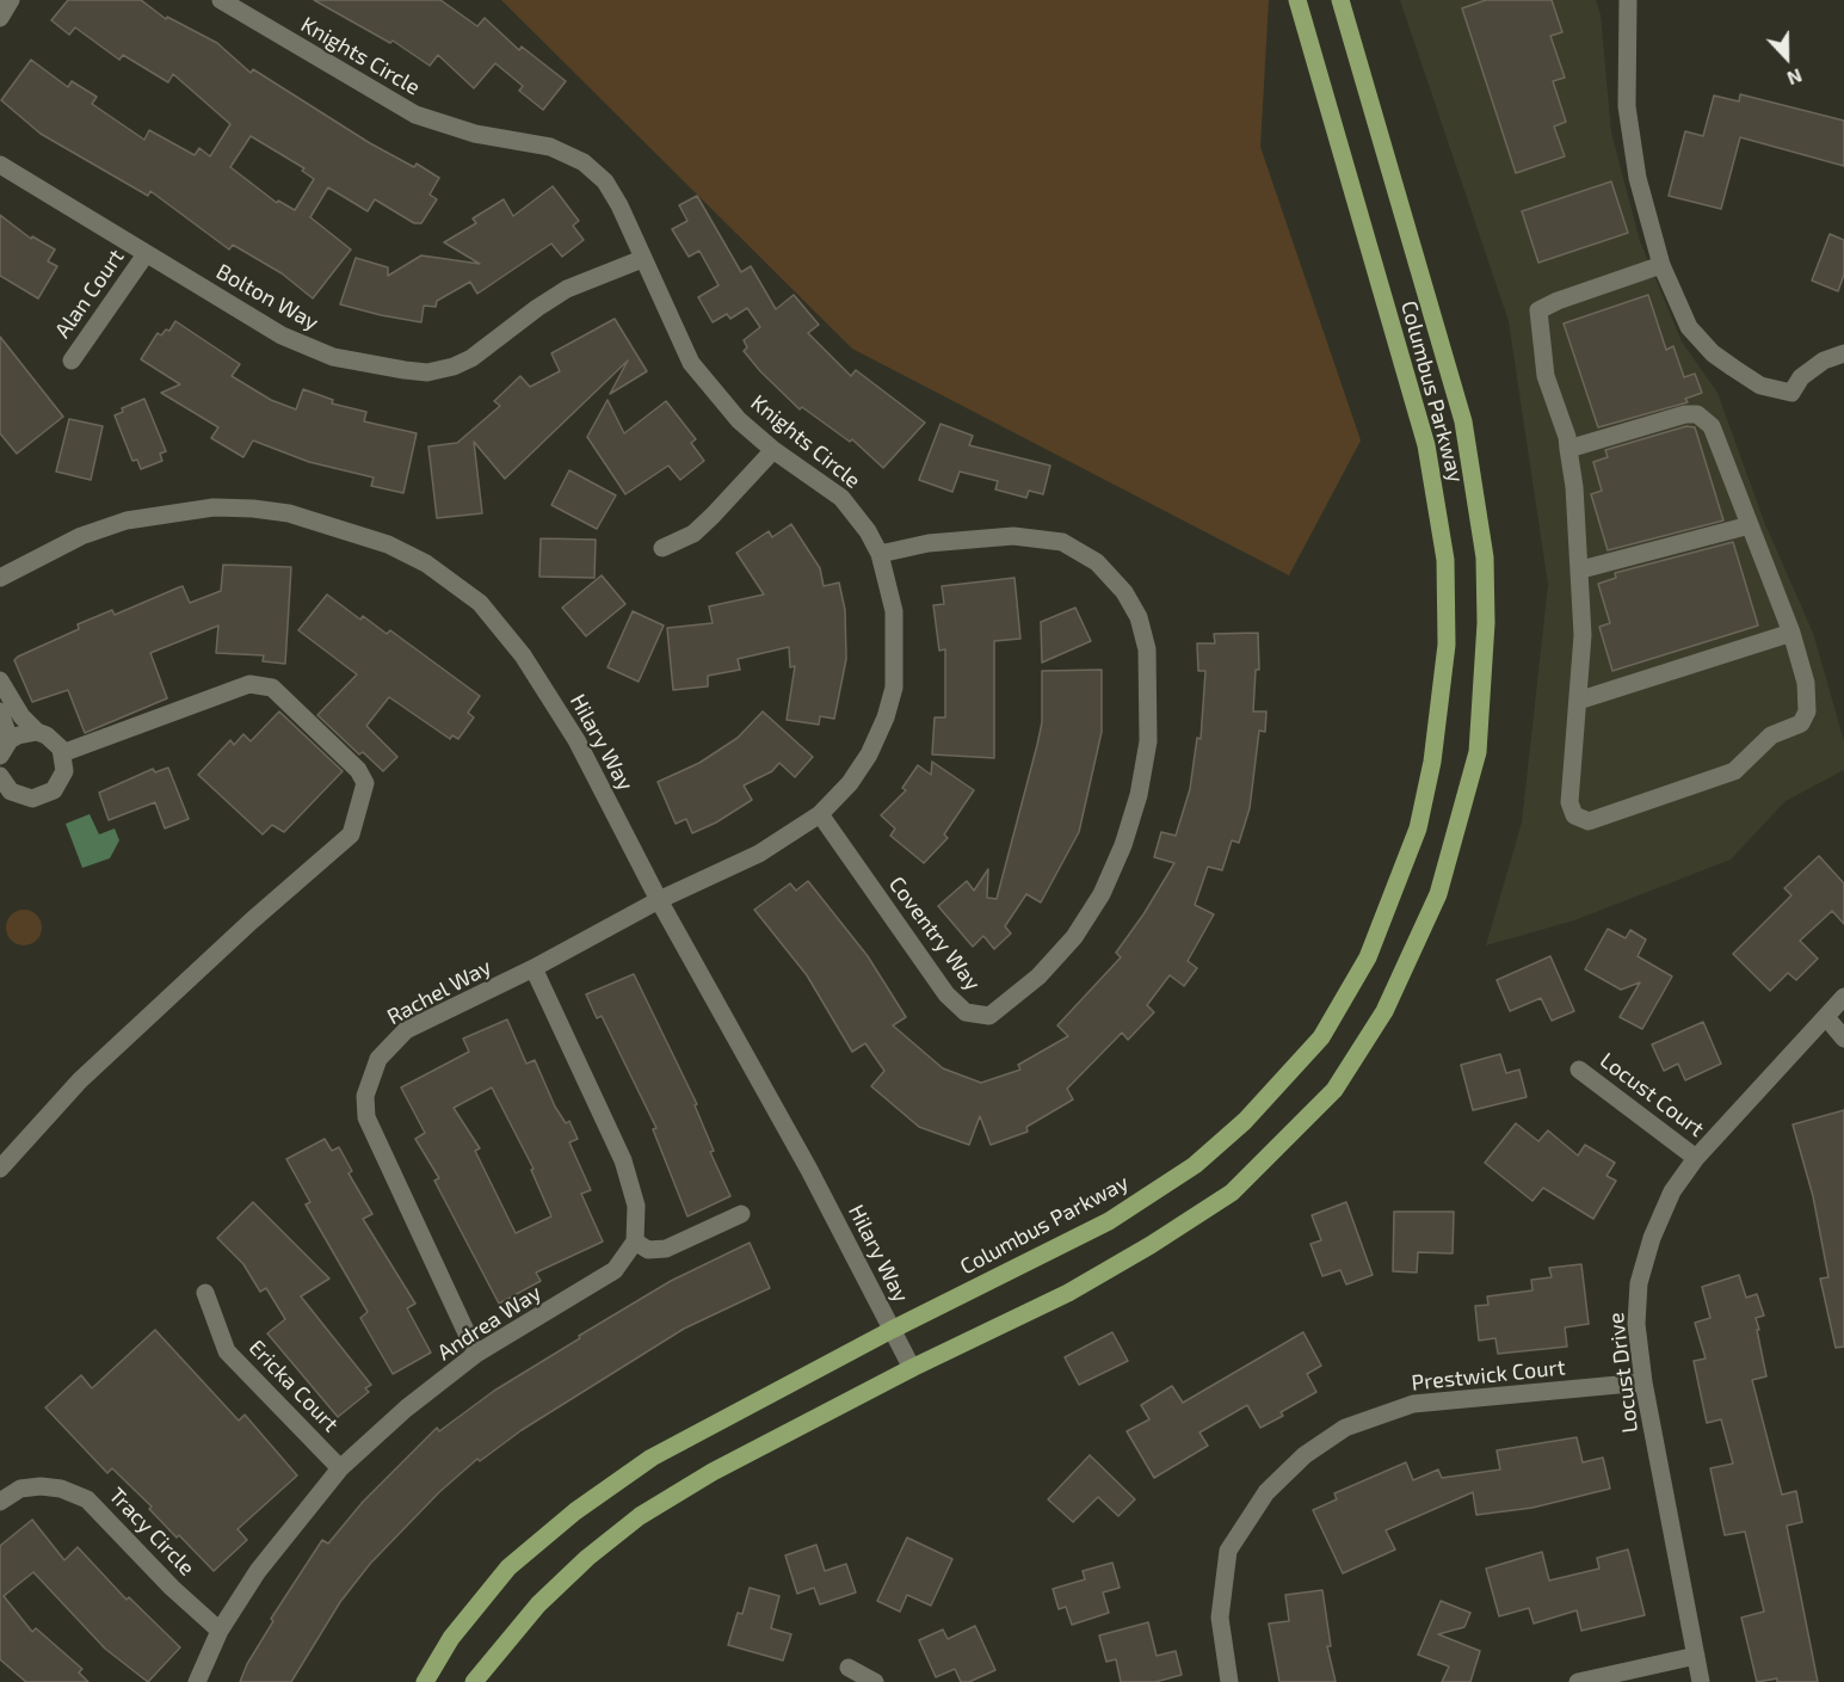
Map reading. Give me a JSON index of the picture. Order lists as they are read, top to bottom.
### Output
{
  "streets": {
    "main road": ["Columbus Parkway"],
    "street": [
      "Knights Circle",
      "Alan Court",
      "Bolton Way",
      "Hilary Way",
      "Coventry Way",
      "Rachel Way",
      "Locust Court",
      "Andrea Way",
      "Locust Drive",
      "Prestwick Court",
      "Ericka Court",
      "Tracy Circle"
    ]
  },
  "crossings": [
    ["Knights Circle", "Bolton Way"],
    ["Knights Circle", "Hilary Way"],
    ["Knights Circle", "Coventry Way"],
    ["Knights Circle", "Rachel Way"],
    ["Alan Court", "Bolton Way"],
    ["Columbus Parkway", "Hilary Way"],
    ["Hilary Way", "Rachel Way"],
    ["Rachel Way", "Andrea Way"],
    ["Locust Court", "Locust Drive"],
    ["Andrea Way", "Ericka Court"],
    ["Andrea Way", "Tracy Circle"],
    ["Locust Drive", "Prestwick Court"]
  ],
  "north": "bottom"
}
